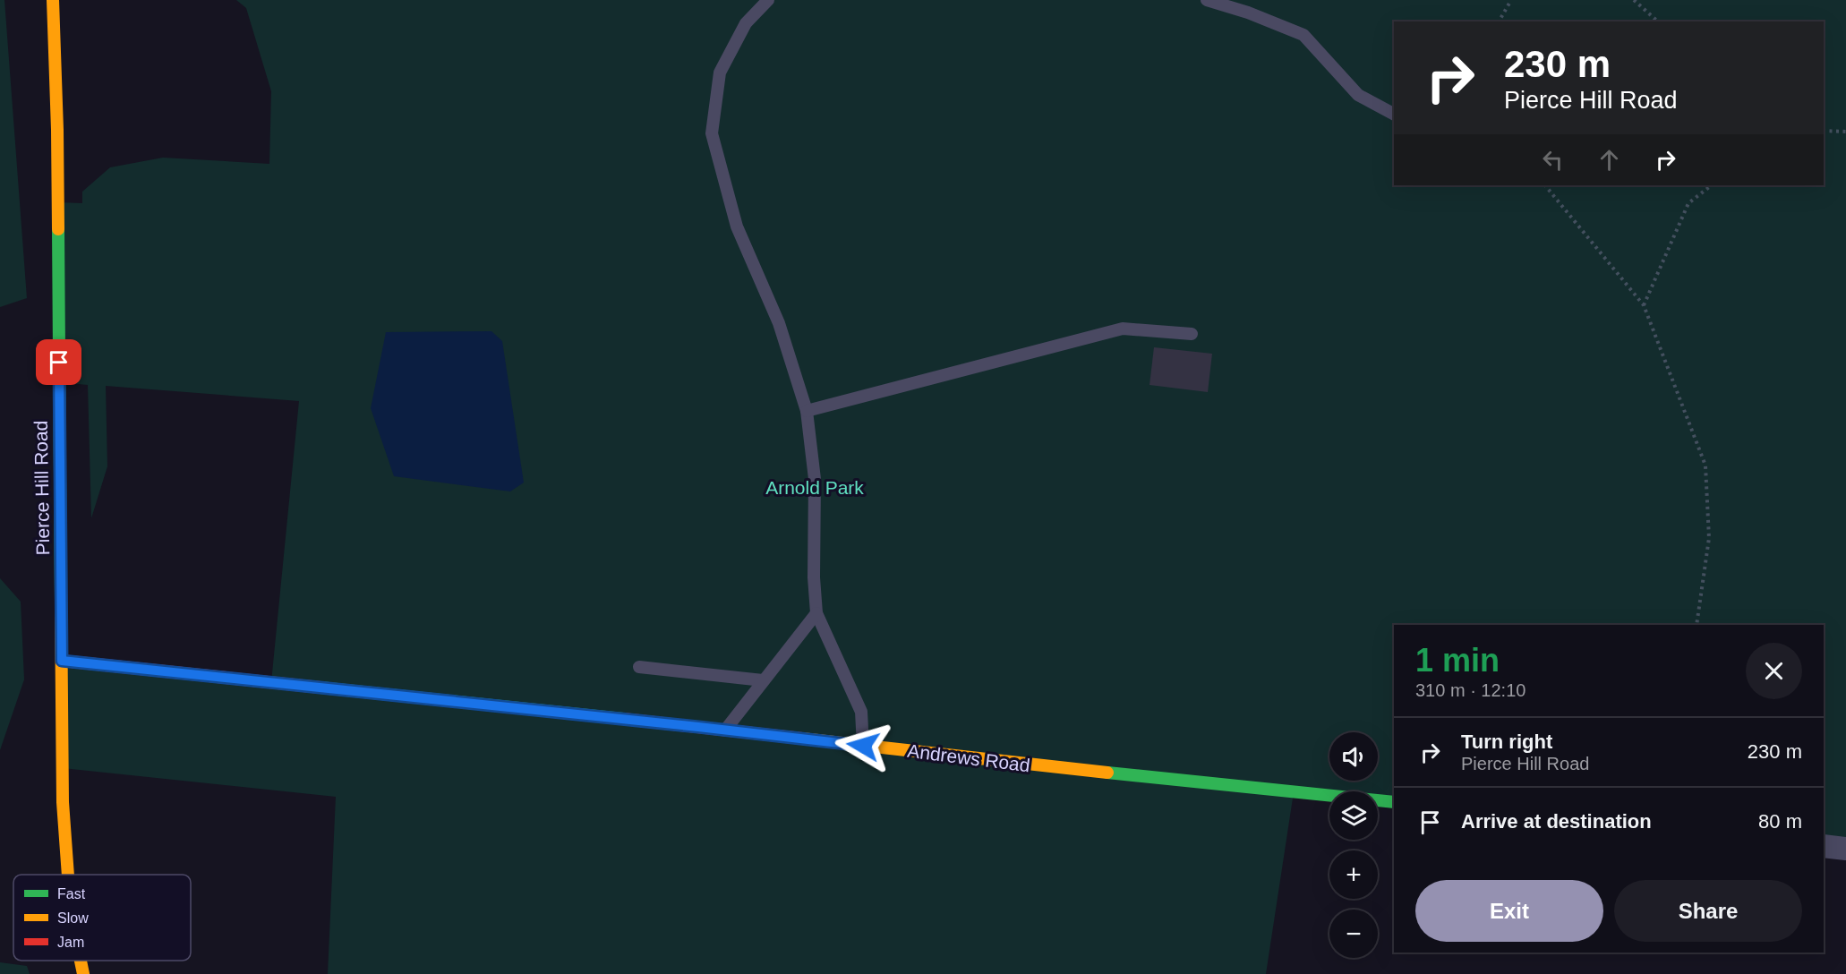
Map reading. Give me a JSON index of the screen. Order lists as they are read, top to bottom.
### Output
{
  "streets": {
    "street": ["Pierce Hill Road", "Andrews Road"]
  },
  "crossings": [
    ["Pierce Hill Road", "Andrews Road"]
  ],
  "parks": ["Arnold Park"],
  "legend": ["Fast", "Slow", "Jam"],
  "page": {
    "turn": ["230 m", "Pierce Hill Road"],
    "heading": ["1 min", "310 m · 12:10"],
    "list": [
      {
        "name": "Turn right",
        "note": "Pierce Hill Road",
        "value": "230 m"
      },
      {
        "name": "Arrive at destination",
        "value": "80 m"
      }
    ],
    "map_buttons": ["+", "−"],
    "buttons": ["Exit", "Share"]
  }
}
